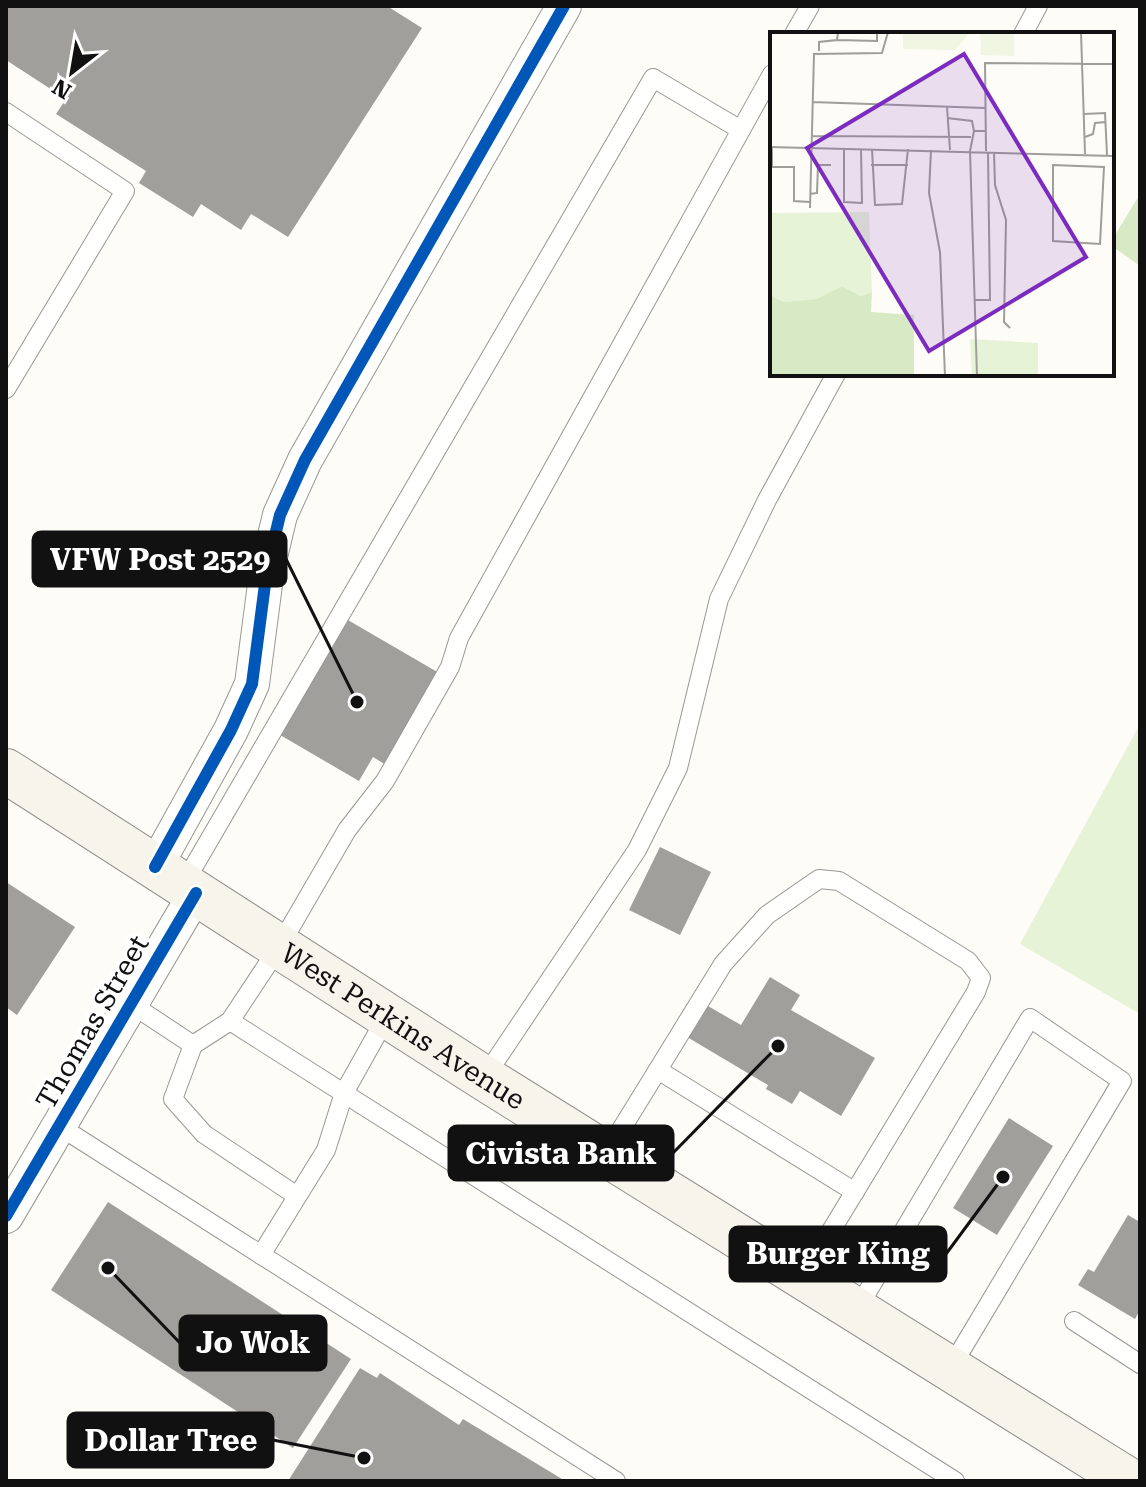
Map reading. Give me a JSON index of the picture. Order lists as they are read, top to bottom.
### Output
{
  "streets": {
    "main road": ["West Perkins Avenue"],
    "street": ["Thomas Street"]
  },
  "crossings": [
    ["Thomas Street", "West Perkins Avenue"]
  ],
  "places": [
    "VFW Post 2529",
    "Civista Bank",
    "Burger King",
    "Jo Wok",
    "Dollar Tree"
  ],
  "north": "bottom left"
}
